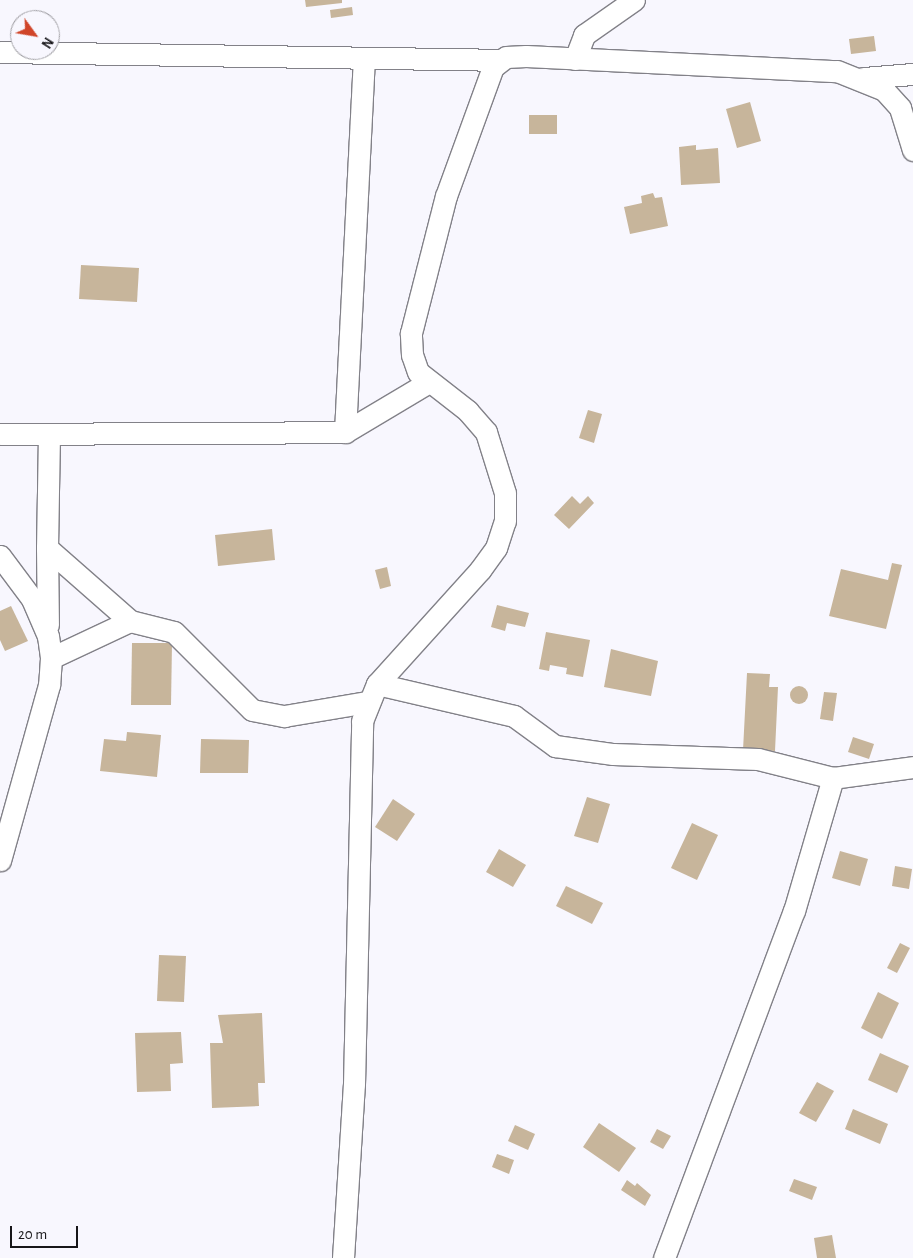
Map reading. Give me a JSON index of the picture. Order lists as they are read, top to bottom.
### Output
{
  "scale_bar": "20 m",
  "north": "bottom right"
}
